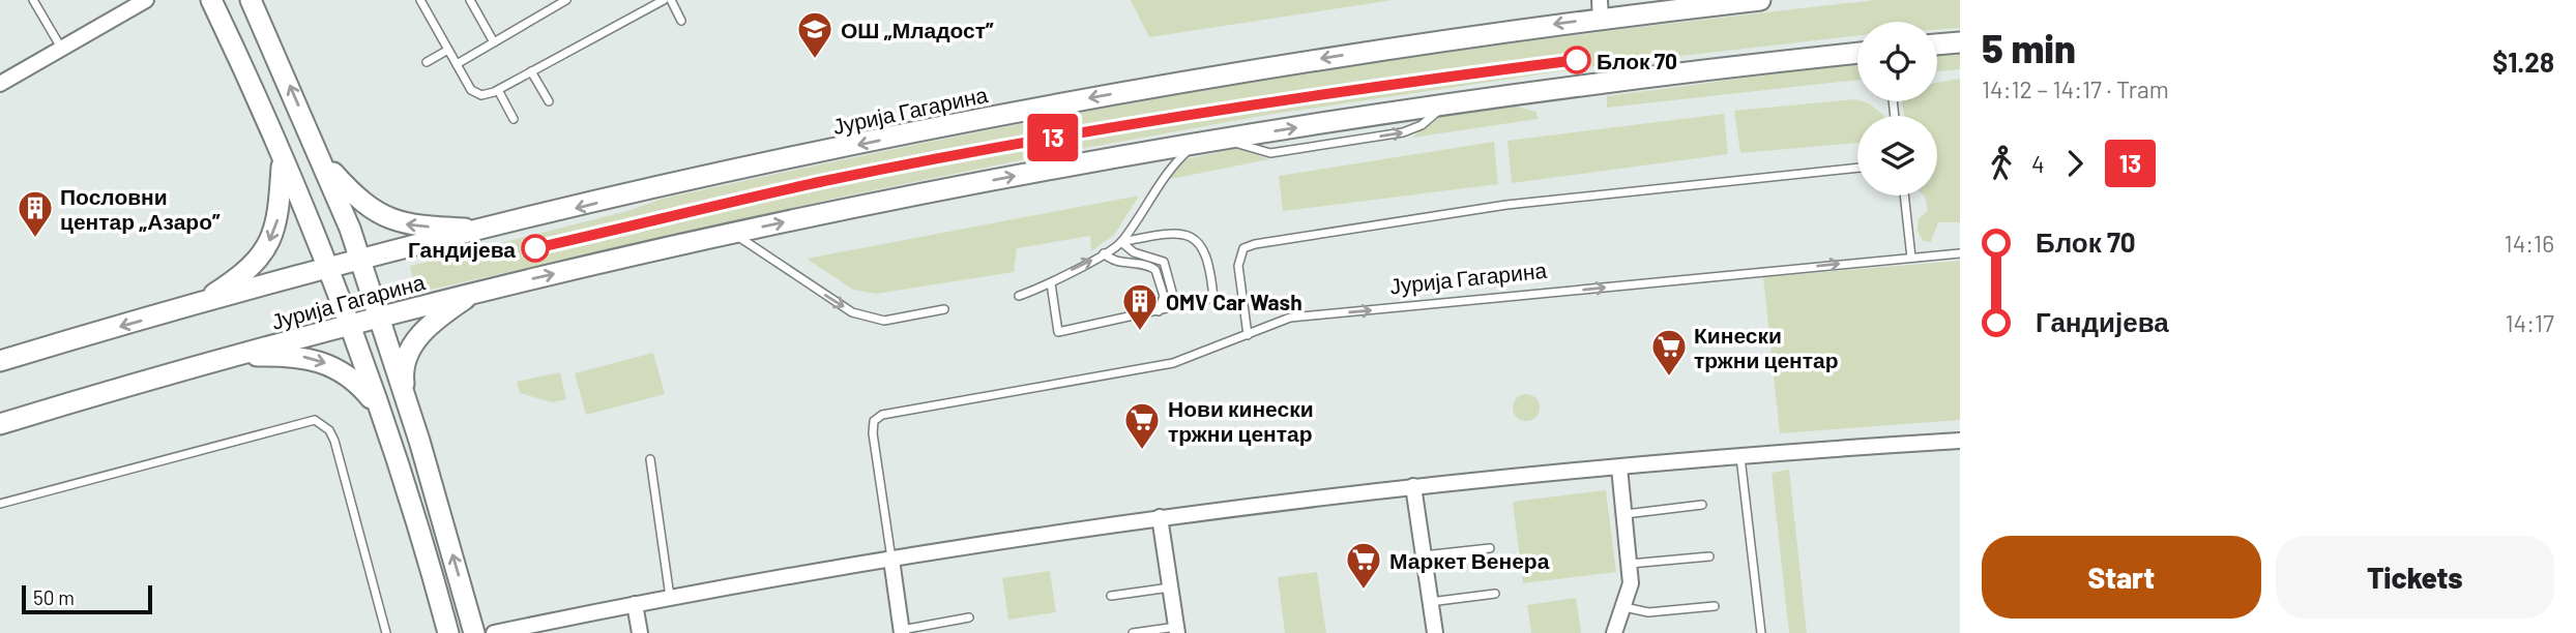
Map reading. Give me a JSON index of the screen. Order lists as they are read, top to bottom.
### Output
{
  "streets": {
    "main road": ["Јурија Гагарина"]
  },
  "places": {
    "school or university": ["ОШ „Младост”"],
    "other": ["Блок 70", "Гандијева"],
    "building": ["Пословни центар „Азаро”", "OMV Car Wash"],
    "supermarket": ["Кинески тржни центар", "Нови кинески тржни центар", "Маркет Венера"]
  },
  "lines": ["tram line 13"],
  "scale_bar": "50 m",
  "page": {
    "on_map": "13",
    "heading": ["5 min", "14:12 – 14:17 · Tram", "$1.28"],
    "legs": ["4", "13"],
    "list": [
      {
        "name": "Блок 70",
        "value": "14:16"
      },
      {
        "name": "Гандијева",
        "value": "14:17"
      }
    ],
    "buttons": ["Start", "Tickets"],
    "scale": "50 m"
  }
}
